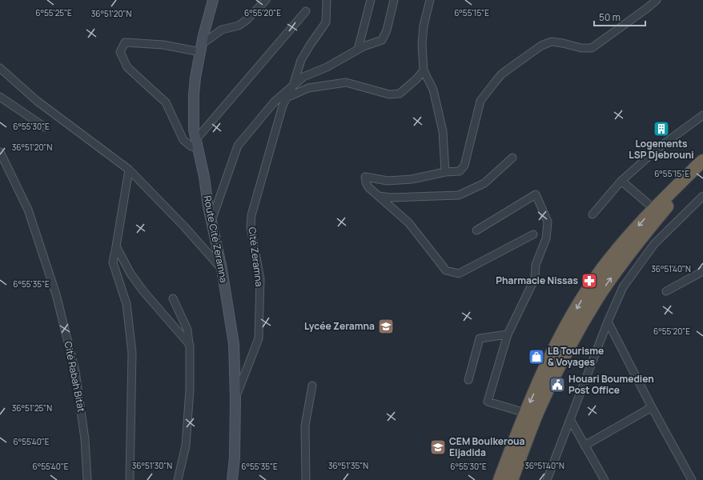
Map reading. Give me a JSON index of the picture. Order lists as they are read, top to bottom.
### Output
{
  "streets": {
    "street": ["Route Cité Zeramna", "Cité Zeramna", "Cité Rabah Bitat"]
  },
  "crossings": [
    ["Route Cité Zeramna", "Cité Zeramna"]
  ],
  "places": {
    "building": ["Logements LSP Djebrouni"],
    "pharmacy": ["Pharmacie Nissas"],
    "school or university": ["Lycée Zeramna", "CEM Boulkeroua Eljadida"],
    "shop": ["LB Tourisme & Voyages"],
    "public building": ["Houari Boumedien Post Office"]
  },
  "scale_bar": "50 m",
  "coordinates": [
    "6°55'15\"E",
    "6°55'25\"E",
    "6°55'20\"E",
    "36°51'20\"N",
    "6°55'30\"E",
    "36°51'40\"N",
    "6°55'35\"E",
    "36°51'25\"N",
    "6°55'40\"E",
    "36°51'30\"N",
    "36°51'35\"N"
  ]
}
